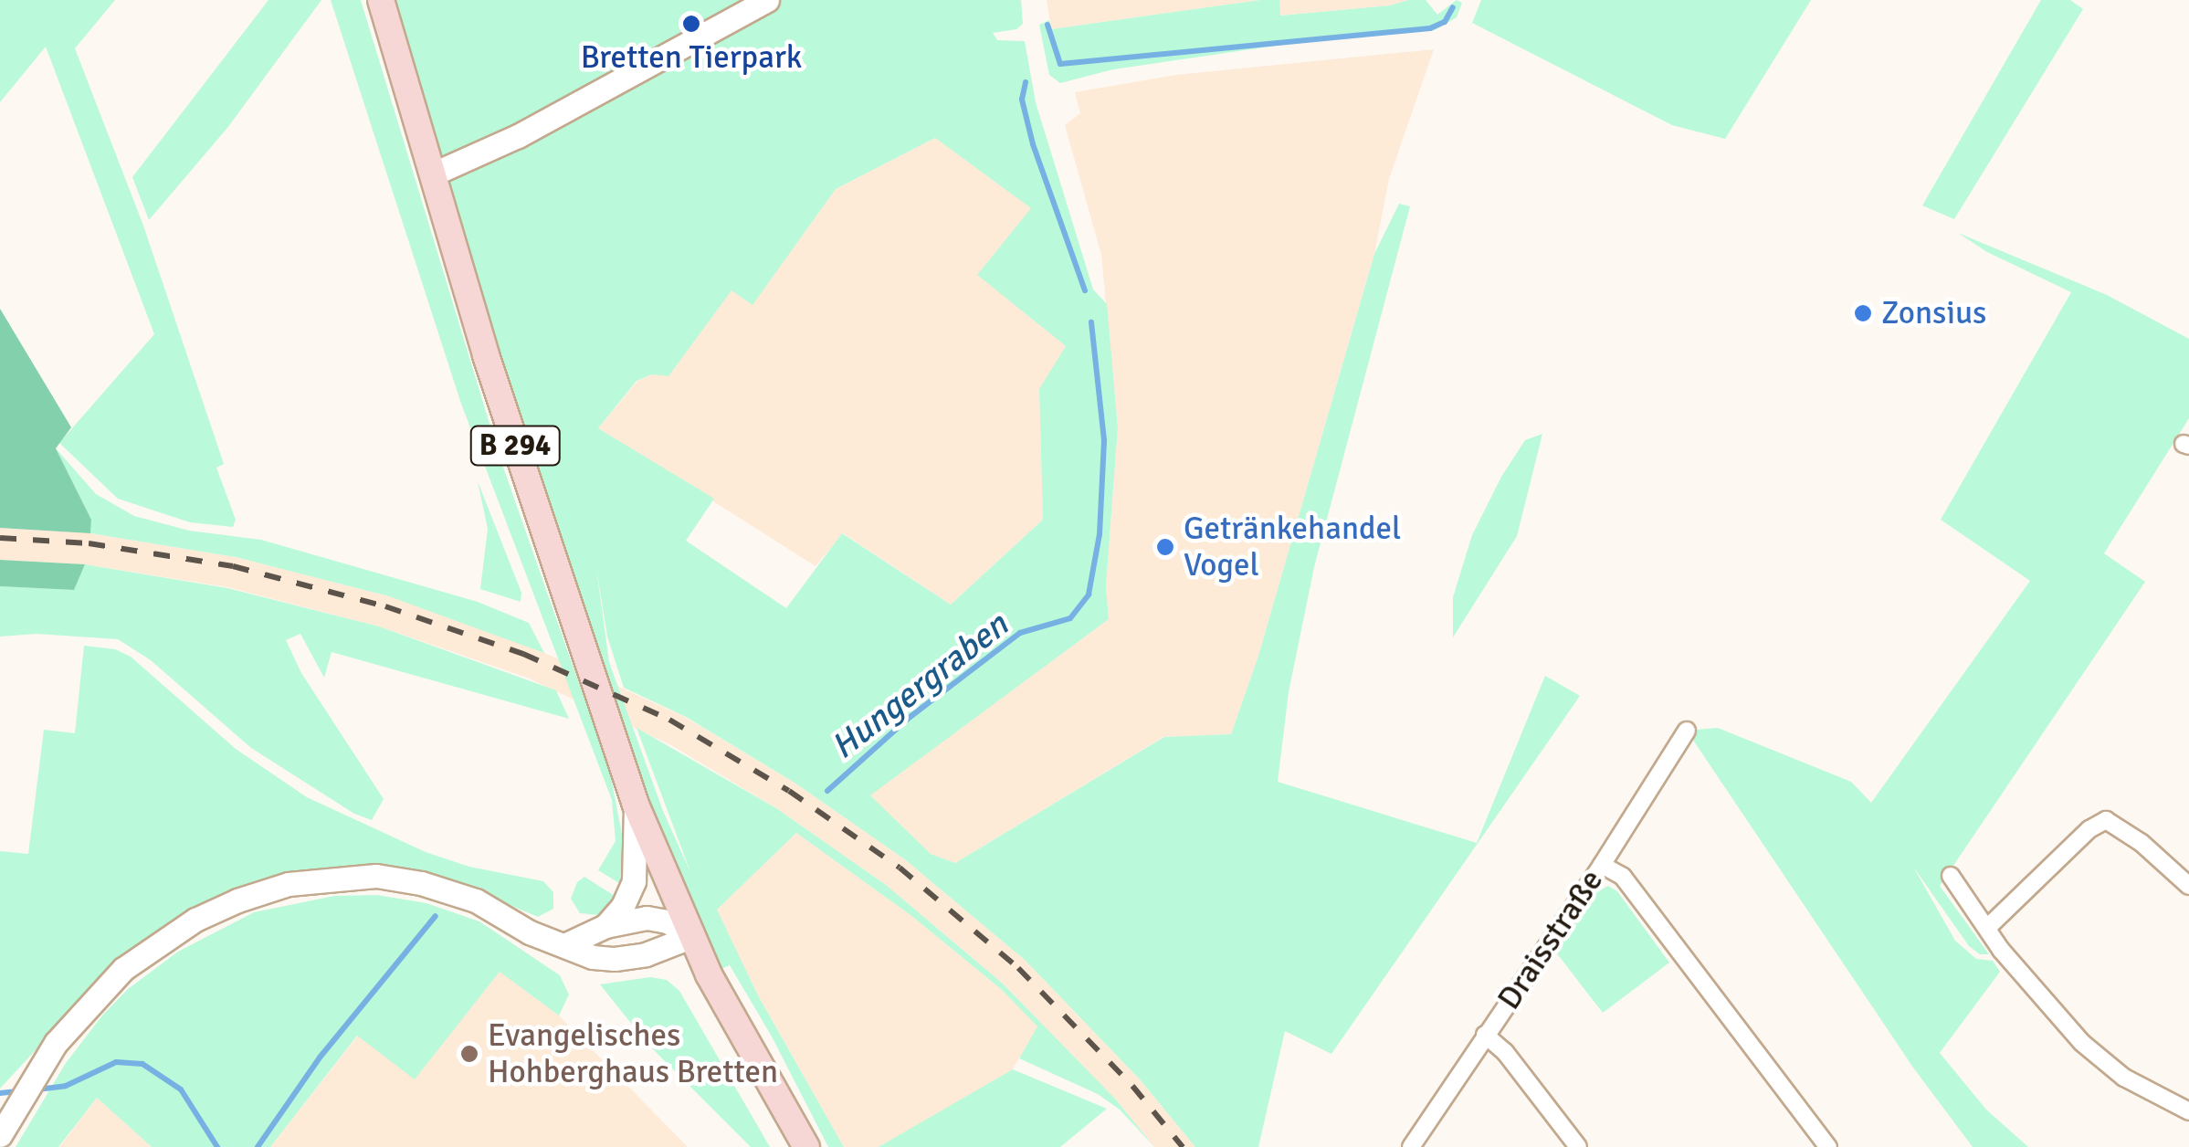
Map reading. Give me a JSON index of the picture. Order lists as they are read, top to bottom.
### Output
{
  "streets": {
    "main road": ["B 294"],
    "street": ["Draisstraße"]
  },
  "water": ["Hungergraben"],
  "places": [
    "Bretten Tierpark",
    "Zonsius",
    "Getränkehandel Vogel",
    "Evangelisches Hohberghaus Bretten"
  ]
}
